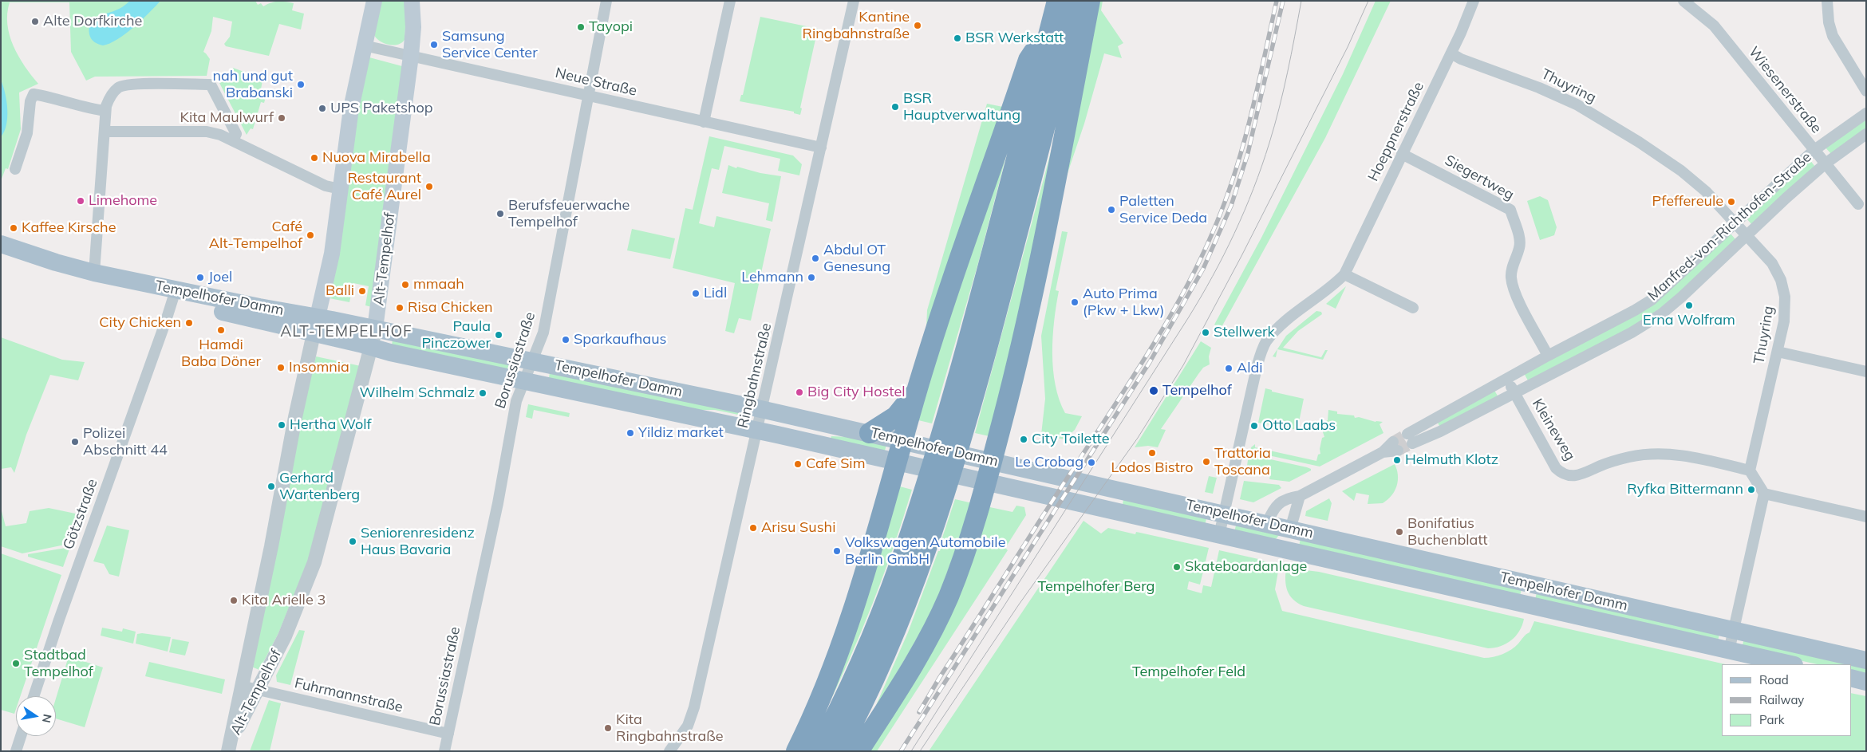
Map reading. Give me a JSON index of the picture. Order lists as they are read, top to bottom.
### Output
{
  "streets": {
    "main road": ["Alt-Tempelhof", "Tempelhofer Damm"],
    "street": [
      "Neue Straße",
      "Thuyring",
      "Wiesenerstraße",
      "Hoeppnerstraße",
      "Siegertweg",
      "Manfred-von-Richthofen-Straße",
      "Borussiastraße",
      "Ringbahnstraße",
      "Kleineweg",
      "Götzstraße",
      "Fuhrmannstraße"
    ]
  },
  "crossings": [
    ["Neue Straße", "Alt-Tempelhof"],
    ["Neue Straße", "Borussiastraße"],
    ["Neue Straße", "Ringbahnstraße"],
    ["Thuyring", "Hoeppnerstraße"],
    ["Thuyring", "Manfred-von-Richthofen-Straße"],
    ["Thuyring", "Kleineweg"],
    ["Wiesenerstraße", "Manfred-von-Richthofen-Straße"],
    ["Hoeppnerstraße", "Siegertweg"],
    ["Hoeppnerstraße", "Tempelhofer Damm"],
    ["Siegertweg", "Manfred-von-Richthofen-Straße"],
    ["Manfred-von-Richthofen-Straße", "Kleineweg"],
    ["Alt-Tempelhof", "Tempelhofer Damm"],
    ["Alt-Tempelhof", "Fuhrmannstraße"],
    ["Tempelhofer Damm", "Borussiastraße"],
    ["Tempelhofer Damm", "Ringbahnstraße"],
    ["Tempelhofer Damm", "Götzstraße"],
    ["Borussiastraße", "Fuhrmannstraße"]
  ],
  "districts": ["ALT-TEMPELHOF"],
  "parks": ["Tempelhofer Berg", "Tempelhofer Feld"],
  "places": [
    "Alte Dorfkirche",
    "Kantine Ringbahnstraße",
    "Tayopi",
    "BSR Werkstatt",
    "Samsung Service Center",
    "nah und gut Brabanski",
    "BSR Hauptverwaltung",
    "UPS Paketshop",
    "Kita Maulwurf",
    "Nuova Mirabella",
    "Restaurant Café Aurel",
    "Limehome",
    "Pfeffereule",
    "Paletten Service Deda",
    "Berufsfeuerwache Tempelhof",
    "Kaffee Kirsche",
    "Café Alt-Tempelhof",
    "Abdul OT Genesung",
    "Joel",
    "Lehmann",
    "mmaah",
    "Balli",
    "Lidl",
    "Auto Prima (Pkw + Lkw)",
    "Erna Wolfram",
    "Risa Chicken",
    "City Chicken",
    "Hamdi Baba Döner",
    "Stellwerk",
    "Paula Pinczower",
    "Sparkaufhaus",
    "Insomnia",
    "Aldi",
    "Tempelhof",
    "Big City Hostel",
    "Wilhelm Schmalz",
    "Hertha Wolf",
    "Otto Laabs",
    "Yildiz market",
    "City Toilette",
    "Polizei Abschnitt 44",
    "Lodos Bistro",
    "Helmuth Klotz",
    "Trattoria Toscana",
    "Le Crobag",
    "Cafe Sim",
    "Gerhard Wartenberg",
    "Ryfka Bittermann",
    "Arisu Sushi",
    "Bonifatius Buchenblatt",
    "Seniorenresidenz Haus Bavaria",
    "Volkswagen Automobile Berlin GmbH",
    "Skateboardanlage",
    "Kita Arielle 3",
    "Stadtbad Tempelhof",
    "Kita Ringbahnstraße"
  ],
  "legend": ["Road", "Railway", "Park"],
  "north": "right"
}
